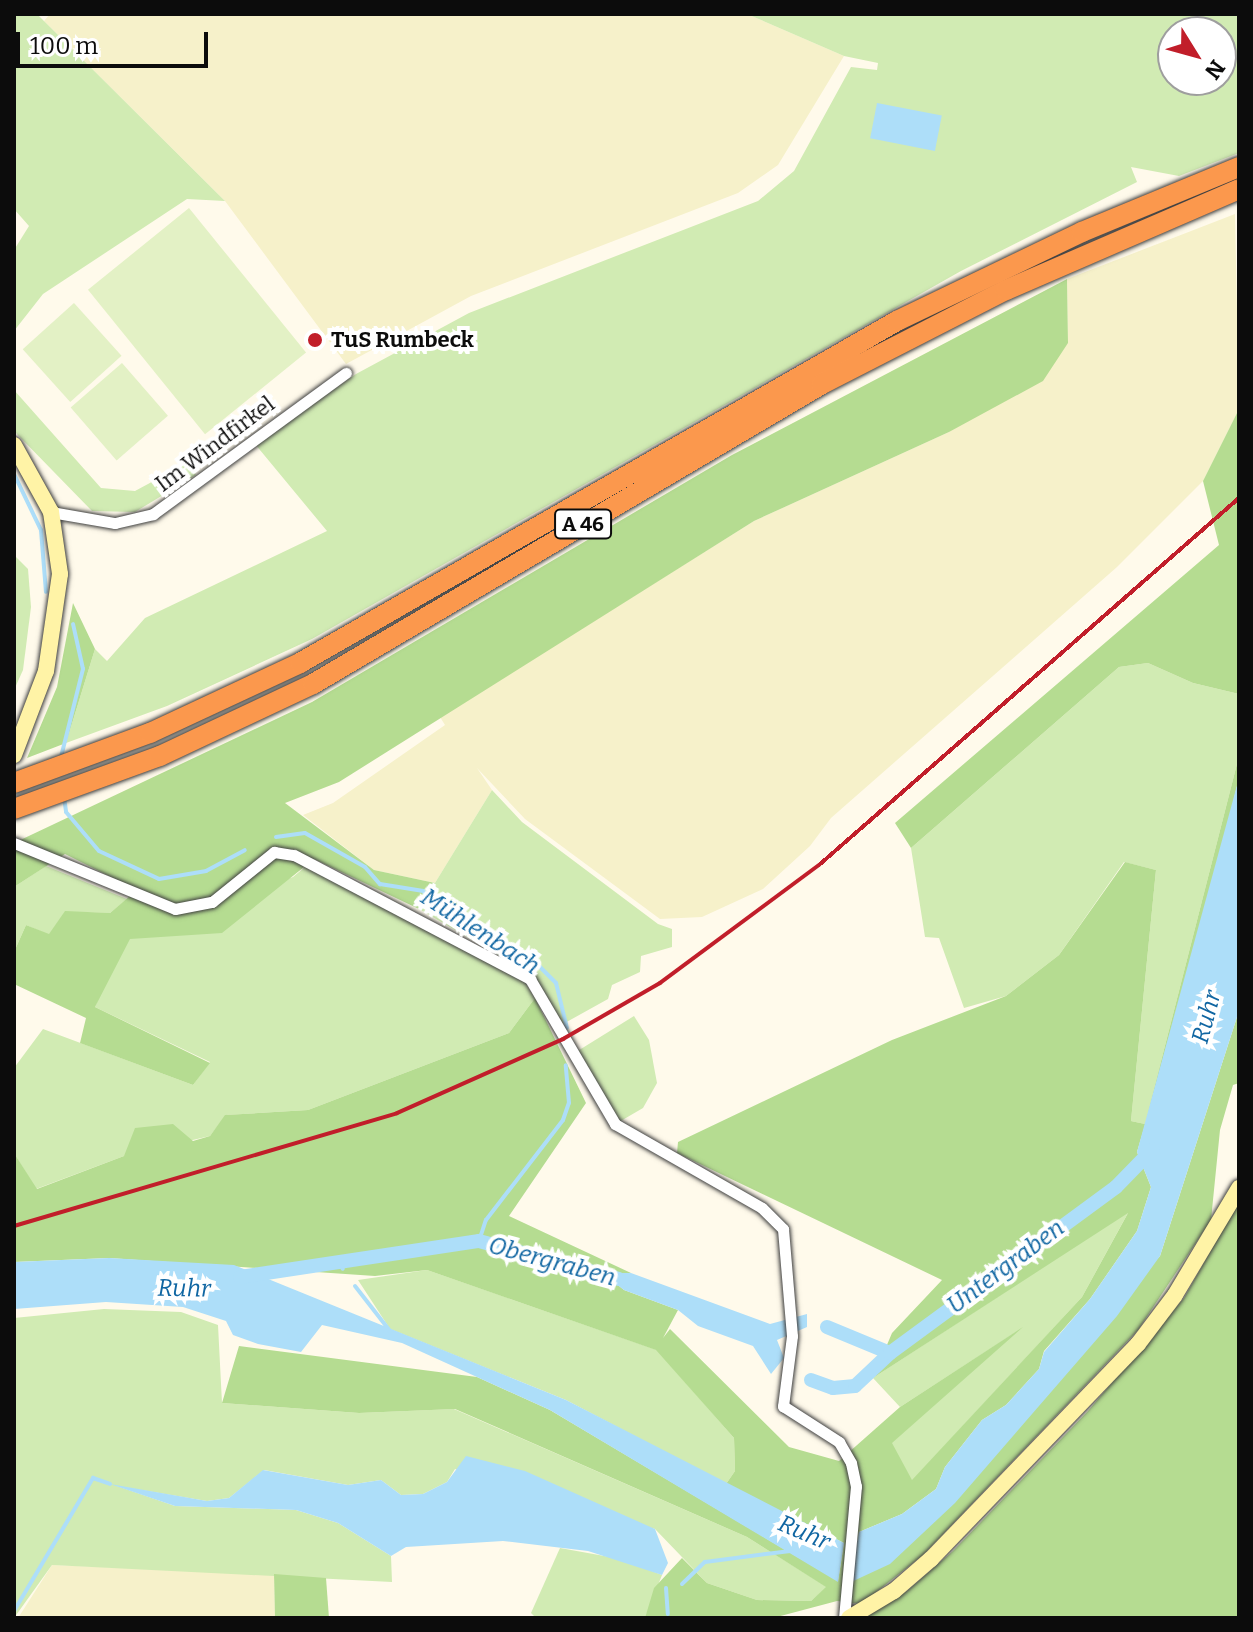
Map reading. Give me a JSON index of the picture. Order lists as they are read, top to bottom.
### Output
{
  "streets": {
    "highway": ["A 46"],
    "street": ["Im Windfirkel"]
  },
  "water": [
    "Mühlenbach",
    "Ruhr",
    "Obergraben",
    "Untergraben"
  ],
  "places": ["TuS Rumbeck"],
  "scale_bar": "100 m",
  "north": "bottom right"
}
